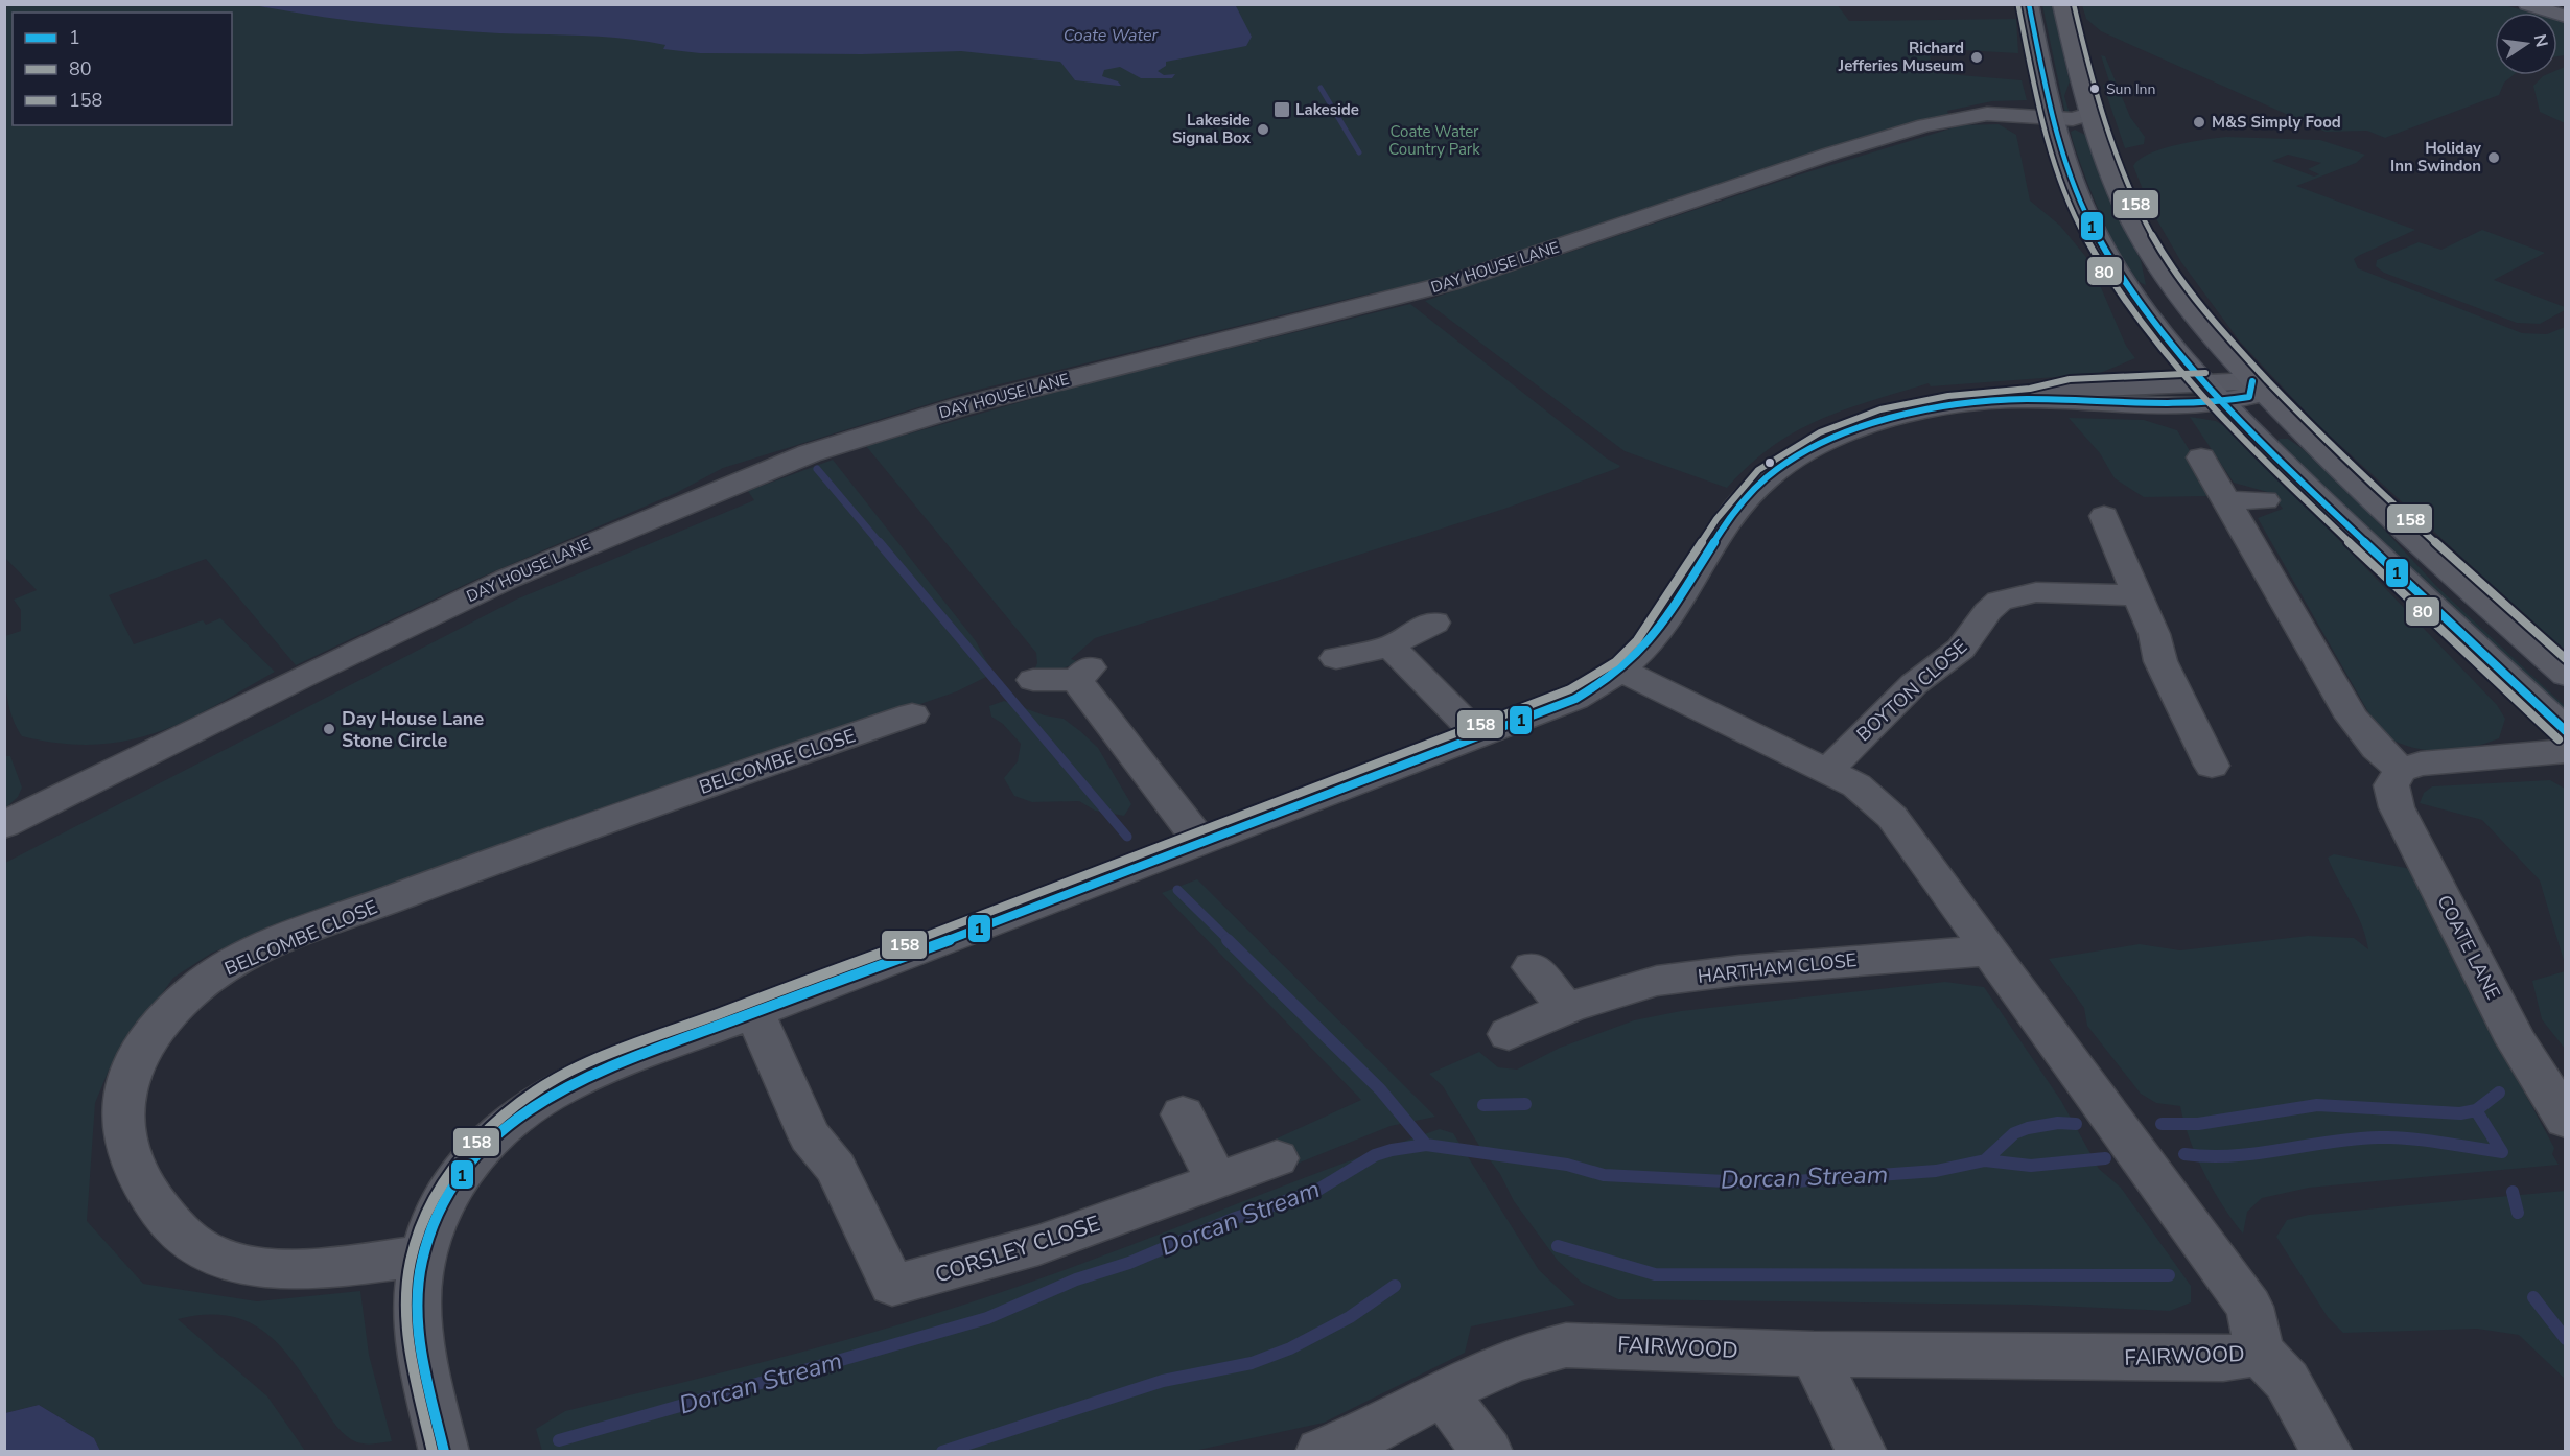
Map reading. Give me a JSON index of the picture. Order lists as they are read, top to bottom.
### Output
{
  "streets": {
    "street": [
      "DAY HOUSE LANE",
      "BOYTON CLOSE",
      "BELCOMBE CLOSE",
      "COATE LANE",
      "HARTHAM CLOSE",
      "CORSLEY CLOSE",
      "FAIRWOOD"
    ]
  },
  "crossings": [
    ["BOYTON CLOSE", "FAIRWOOD"],
    ["HARTHAM CLOSE", "FAIRWOOD"]
  ],
  "water": ["Coate Water", "Dorcan Stream"],
  "parks": ["Coate Water Country Park"],
  "places": {
    "other": [
      "Richard Jefferies Museum",
      "Sun Inn",
      "M&S Simply Food",
      "Lakeside Signal Box",
      "Holiday Inn Swindon",
      "Day House Lane Stone Circle"
    ],
    "transit": ["Lakeside"]
  },
  "lines": ["transit line 1", "transit line 158", "transit line 80"],
  "legend": ["1", "80", "158"],
  "north": "right"
}
